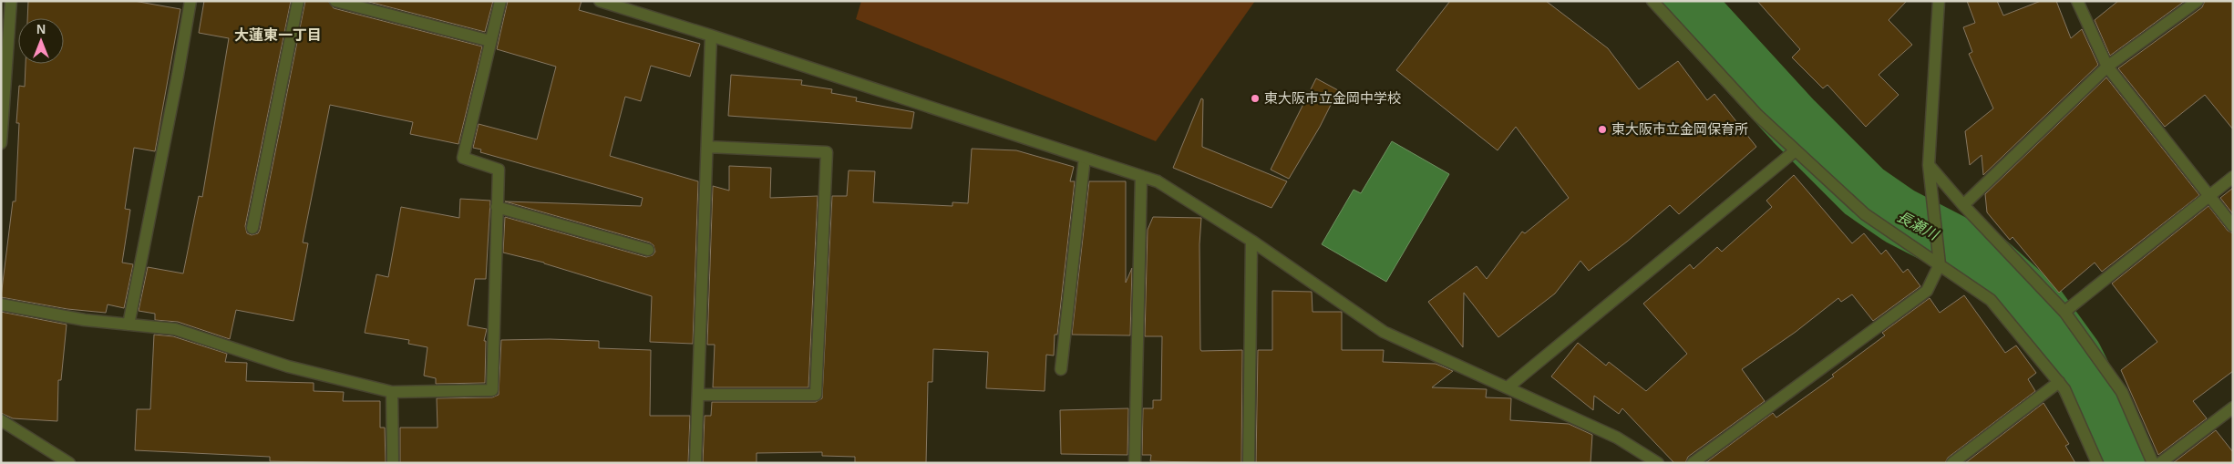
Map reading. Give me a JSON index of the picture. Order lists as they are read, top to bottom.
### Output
{
  "districts": ["大蓮東一丁目"],
  "water": ["長瀬川"],
  "places": ["東大阪市立金岡中学校", "東大阪市立金岡保育所"],
  "north": "top"
}
